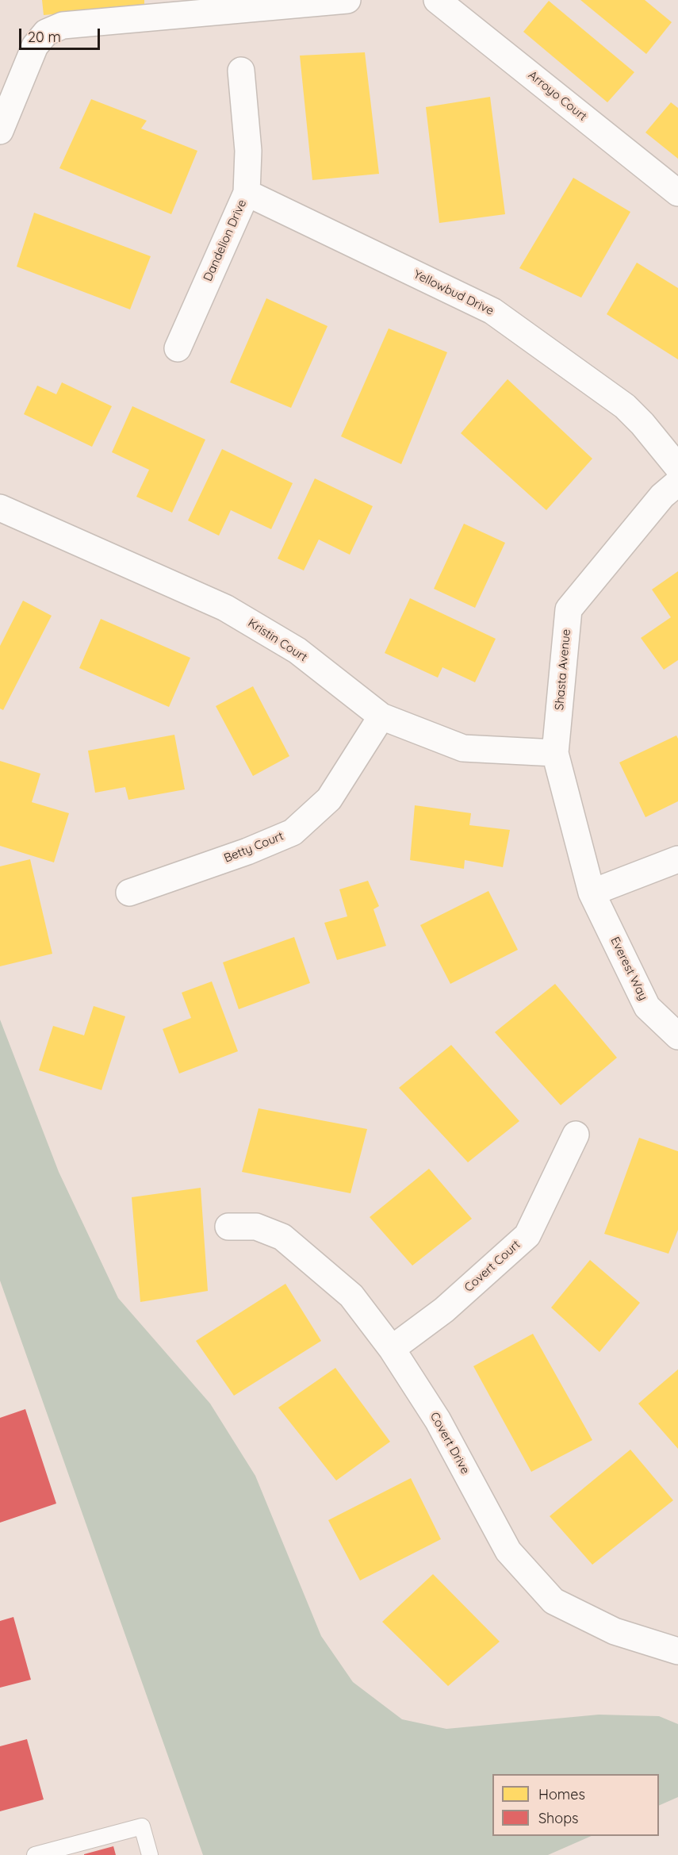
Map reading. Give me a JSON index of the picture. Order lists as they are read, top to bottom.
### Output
{
  "streets": {
    "street": [
      "Arroyo Court",
      "Dandelion Drive",
      "Yellowbud Drive",
      "Kristin Court",
      "Shasta Avenue",
      "Betty Court",
      "Everest Way",
      "Covert Court",
      "Covert Drive"
    ]
  },
  "crossings": [
    ["Dandelion Drive", "Yellowbud Drive"],
    ["Kristin Court", "Shasta Avenue"],
    ["Kristin Court", "Betty Court"],
    ["Shasta Avenue", "Everest Way"],
    ["Covert Court", "Covert Drive"]
  ],
  "legend": ["Homes", "Shops"],
  "scale_bar": "20 m"
}
